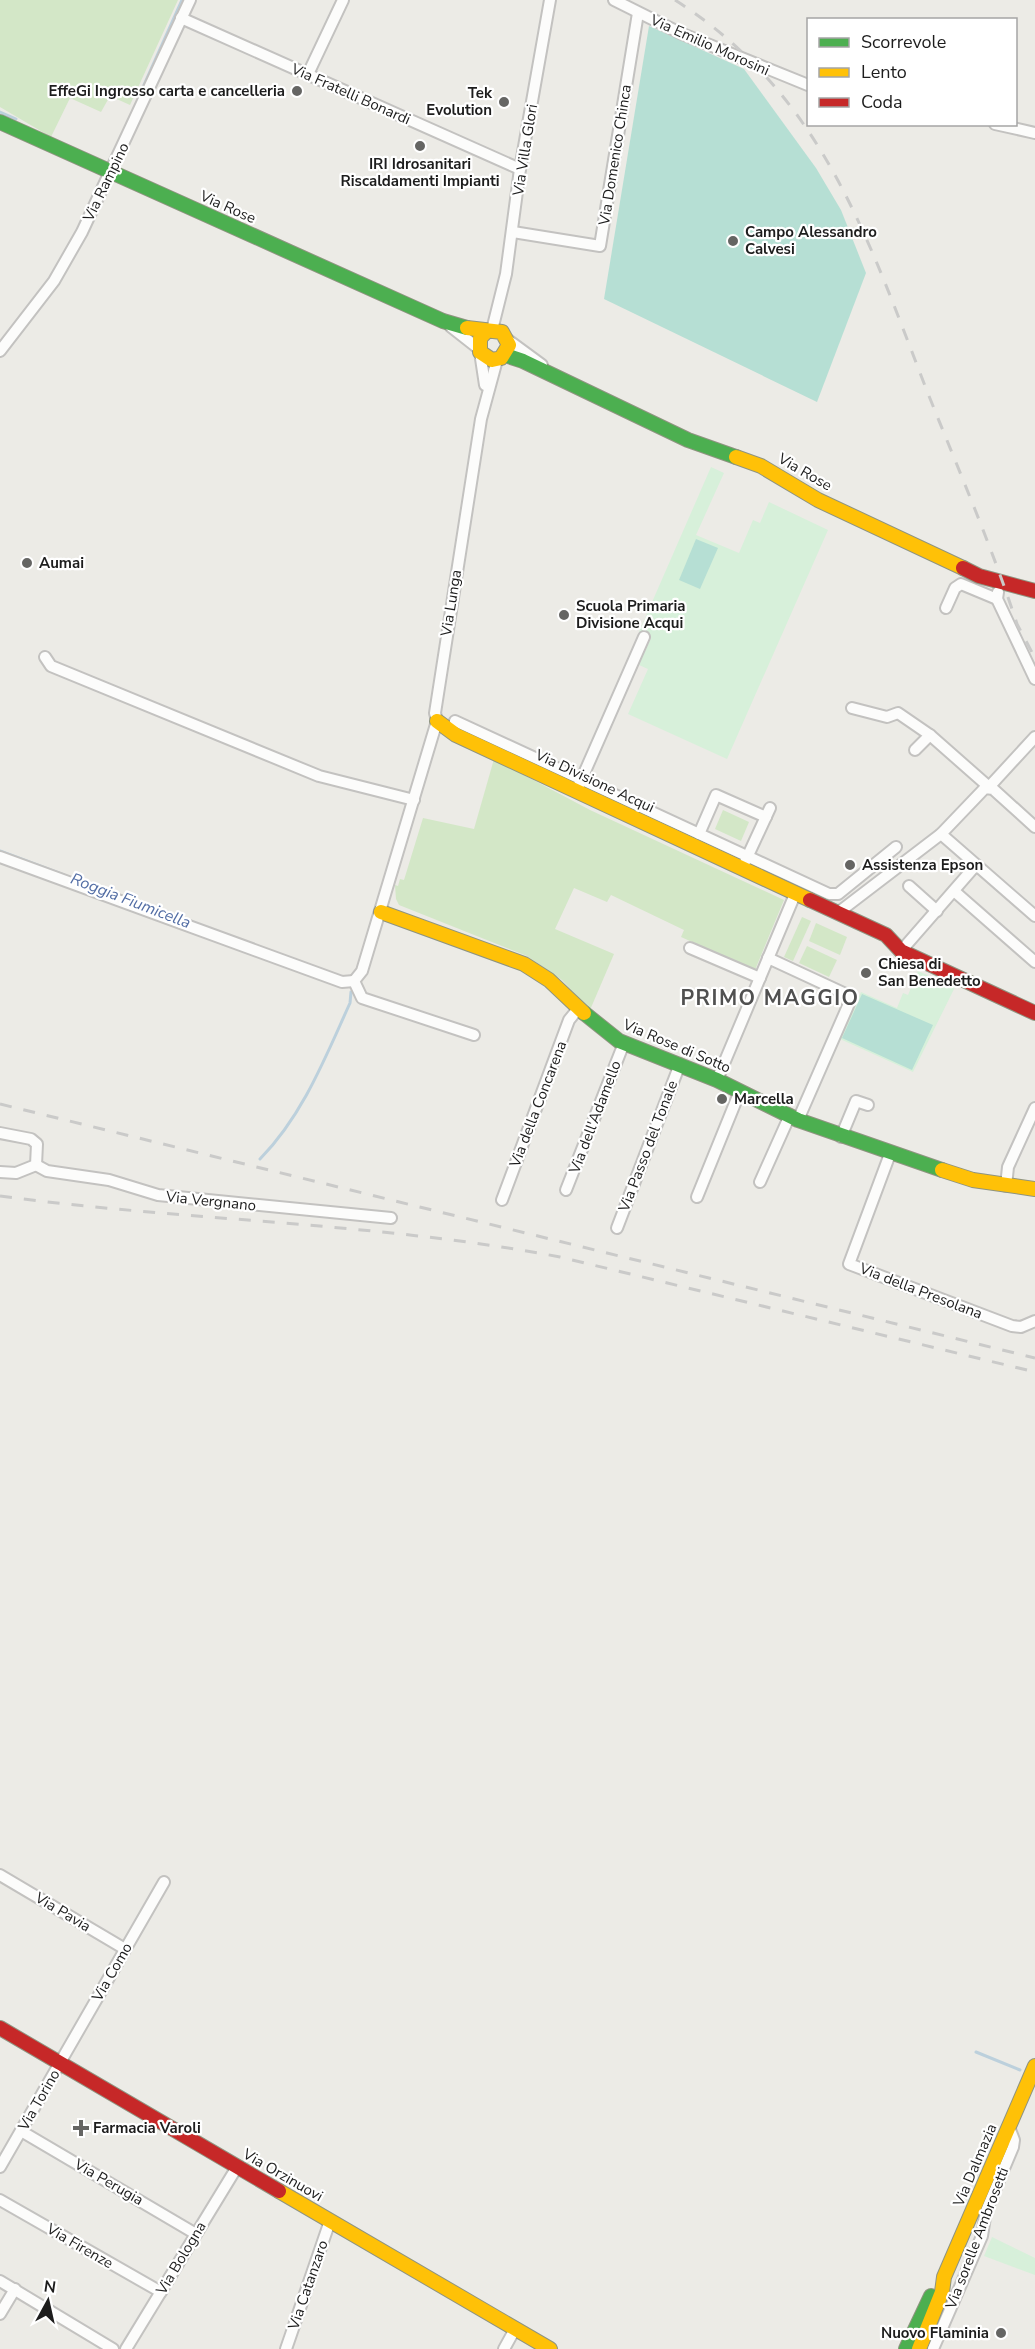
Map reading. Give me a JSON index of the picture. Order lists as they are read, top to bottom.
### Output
{
  "streets": {
    "street": [
      "Via Emilio Morosini",
      "Via Fratelli Bonardi",
      "Via Villa Glori",
      "Via Domenico Chinca",
      "Via Rampino",
      "Via Rose",
      "Via Lunga",
      "Via Divisione Acqui",
      "Via Rose di Sotto",
      "Via della Concarena",
      "Via dell'Adamello",
      "Via Passo del Tonale",
      "Via Vergnano",
      "Via della Presolana",
      "Via Pavia",
      "Via Como",
      "Via Torino",
      "Via Dalmazia",
      "Via Orzinuovi",
      "Via Perugia",
      "Via sorelle Ambrosetti",
      "Via Firenze",
      "Via Bologna",
      "Via Catanzaro"
    ]
  },
  "crossings": [
    ["Via Emilio Morosini", "Via Domenico Chinca"],
    ["Via Fratelli Bonardi", "Via Villa Glori"],
    ["Via Fratelli Bonardi", "Via Rampino"],
    ["Via Villa Glori", "Via Domenico Chinca"],
    ["Via Villa Glori", "Via Rose"],
    ["Via Villa Glori", "Via Lunga"],
    ["Via Rampino", "Via Rose"],
    ["Via Rose", "Via Lunga"],
    ["Via Lunga", "Via Divisione Acqui"],
    ["Via Lunga", "Via Rose di Sotto"],
    ["Via Rose di Sotto", "Via della Concarena"],
    ["Via Rose di Sotto", "Via dell'Adamello"],
    ["Via Rose di Sotto", "Via Passo del Tonale"],
    ["Via Rose di Sotto", "Via della Presolana"],
    ["Via Pavia", "Via Como"],
    ["Via Como", "Via Torino"],
    ["Via Como", "Via Orzinuovi"],
    ["Via Torino", "Via Orzinuovi"],
    ["Via Torino", "Via Perugia"],
    ["Via Dalmazia", "Via sorelle Ambrosetti"],
    ["Via Orzinuovi", "Via Bologna"],
    ["Via Orzinuovi", "Via Catanzaro"],
    ["Via Perugia", "Via Bologna"],
    ["Via Firenze", "Via Bologna"]
  ],
  "districts": ["PRIMO MAGGIO"],
  "water": ["Roggia Fiumicella"],
  "places": {
    "other": [
      "EffeGi Ingrosso carta e cancelleria",
      "Tek Evolution",
      "IRI Idrosanitari Riscaldamenti Impianti",
      "Campo Alessandro Calvesi",
      "Aumai",
      "Scuola Primaria Divisione Acqui",
      "Assistenza Epson",
      "Chiesa di San Benedetto",
      "Marcella",
      "Nuovo Flaminia"
    ],
    "health": ["Farmacia Varoli"]
  },
  "legend": ["Scorrevole", "Lento", "Coda"],
  "north": "top"
}
